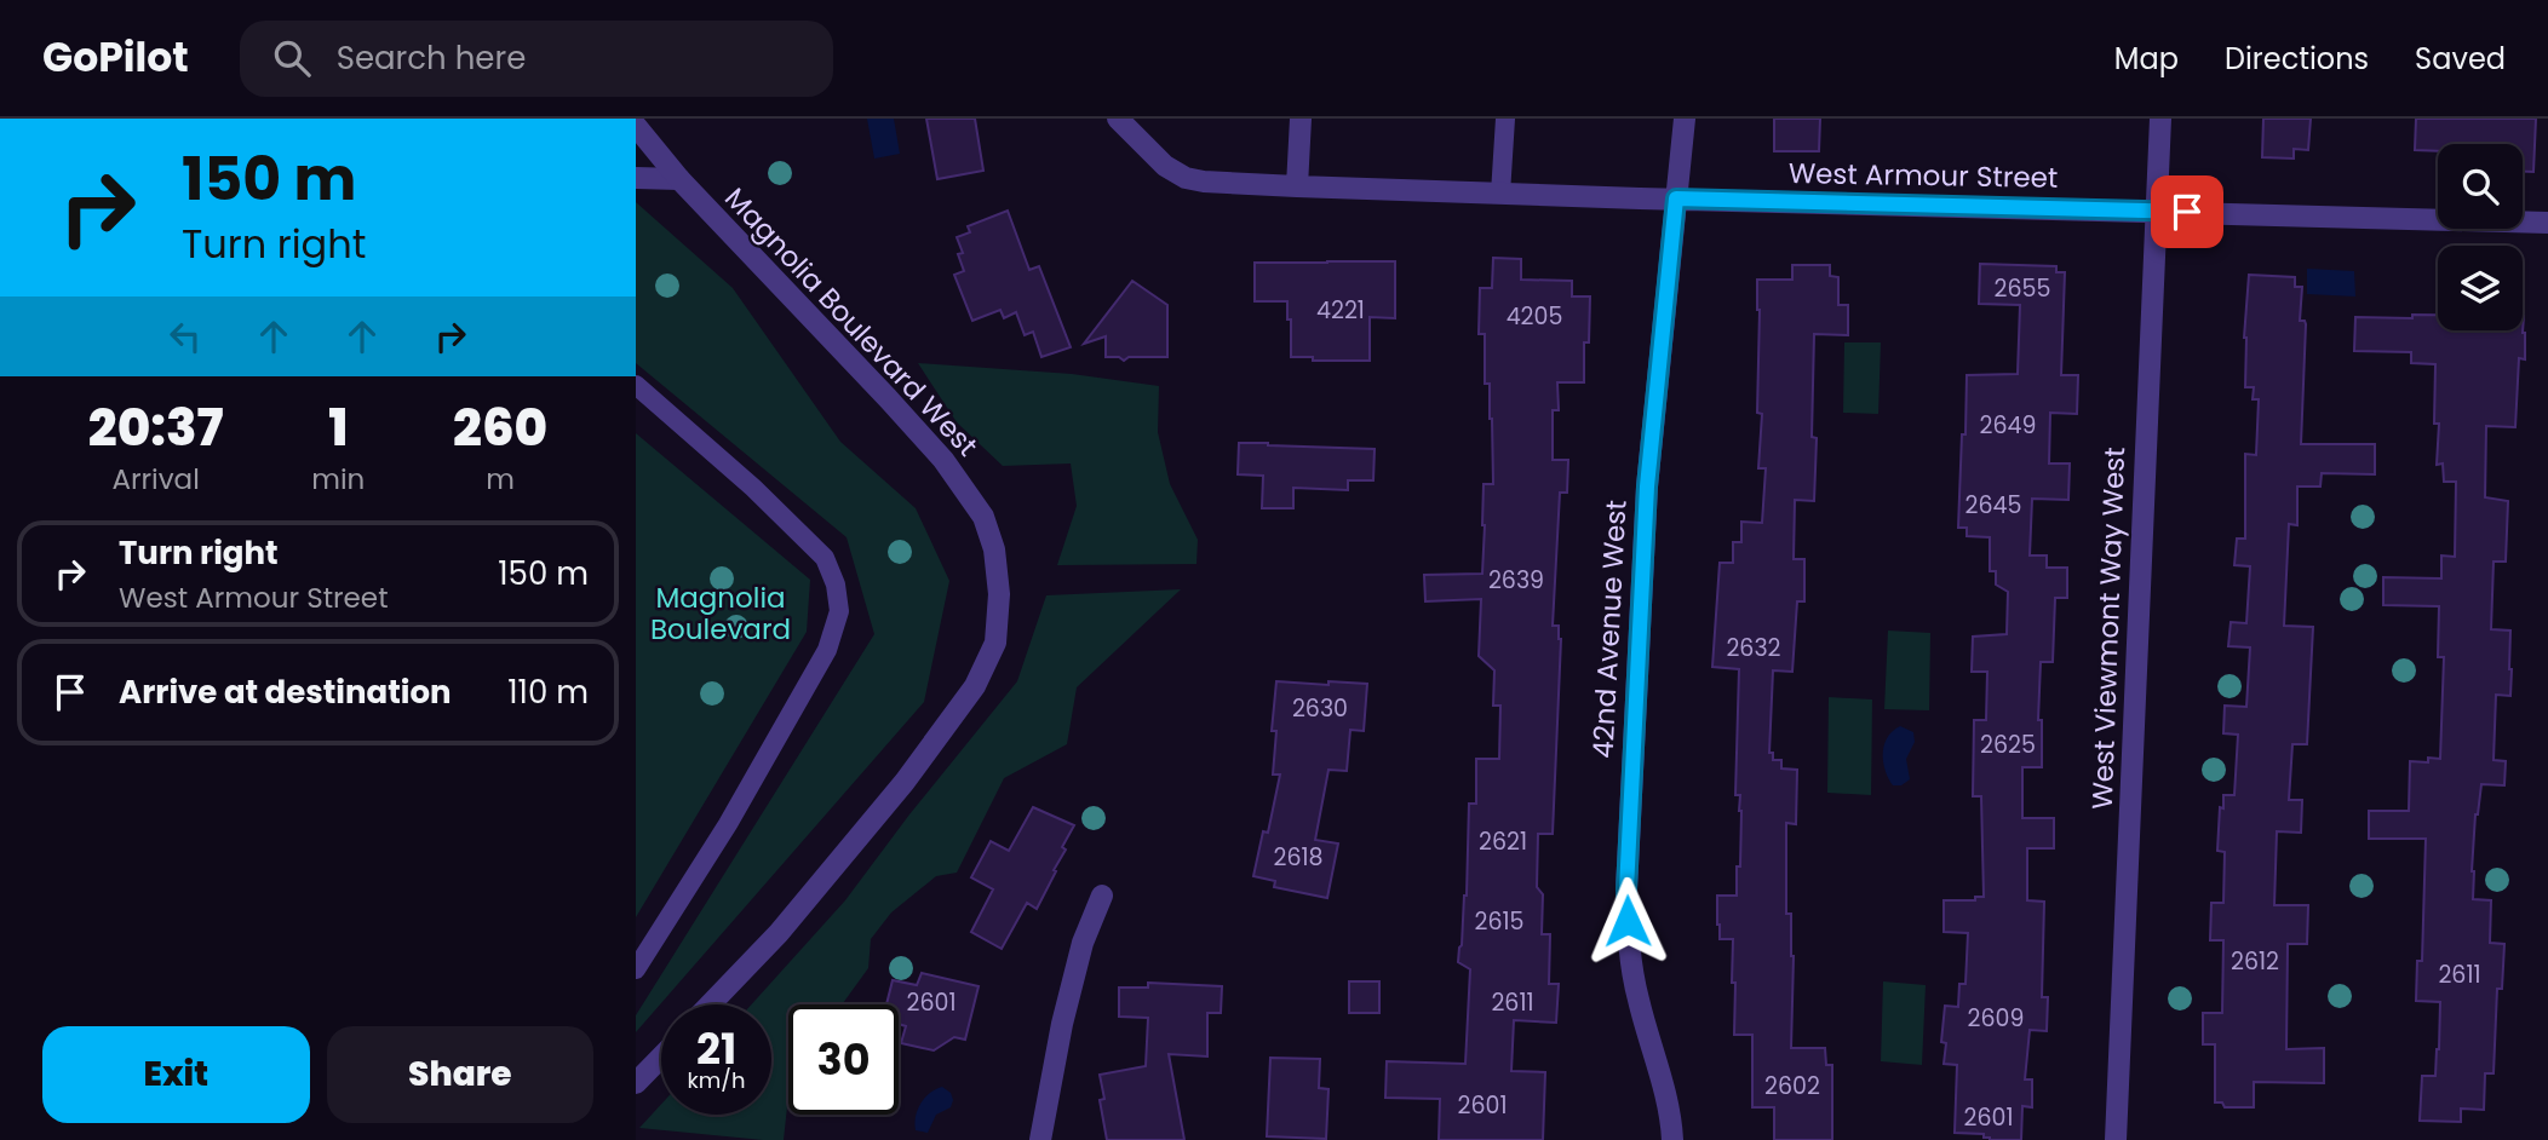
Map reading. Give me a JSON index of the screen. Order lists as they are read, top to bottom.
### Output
{
  "streets": {
    "street": [
      "West Armour Street",
      "Magnolia Boulevard West",
      "West Viewmont Way West",
      "42nd Avenue West"
    ]
  },
  "crossings": [
    ["West Armour Street", "West Viewmont Way West"],
    ["West Armour Street", "42nd Avenue West"]
  ],
  "parks": ["Magnolia Boulevard"],
  "house_numbers": [
    "2655",
    "4221",
    "4205",
    "2649",
    "2645",
    "2639",
    "2632",
    "2630",
    "2625",
    "2621",
    "2618",
    "2615",
    "2612",
    "2611",
    "2601",
    "2611",
    "2609",
    "2602",
    "2601",
    "2601"
  ],
  "page": {
    "header": "GoPilot",
    "search": "Search here",
    "nav": ["Map", "Directions", "Saved"],
    "turn": ["150 m", "Turn right"],
    "eta": [
      "20:37",
      "Arrival",
      "1",
      "min",
      "260",
      "m"
    ],
    "list": [
      {
        "name": "Turn right",
        "note": "West Armour Street",
        "value": "150 m"
      },
      {
        "name": "Arrive at destination",
        "value": "110 m"
      }
    ],
    "speed": "21 km/h",
    "limit": "30",
    "buttons": ["Exit", "Share"]
  }
}
